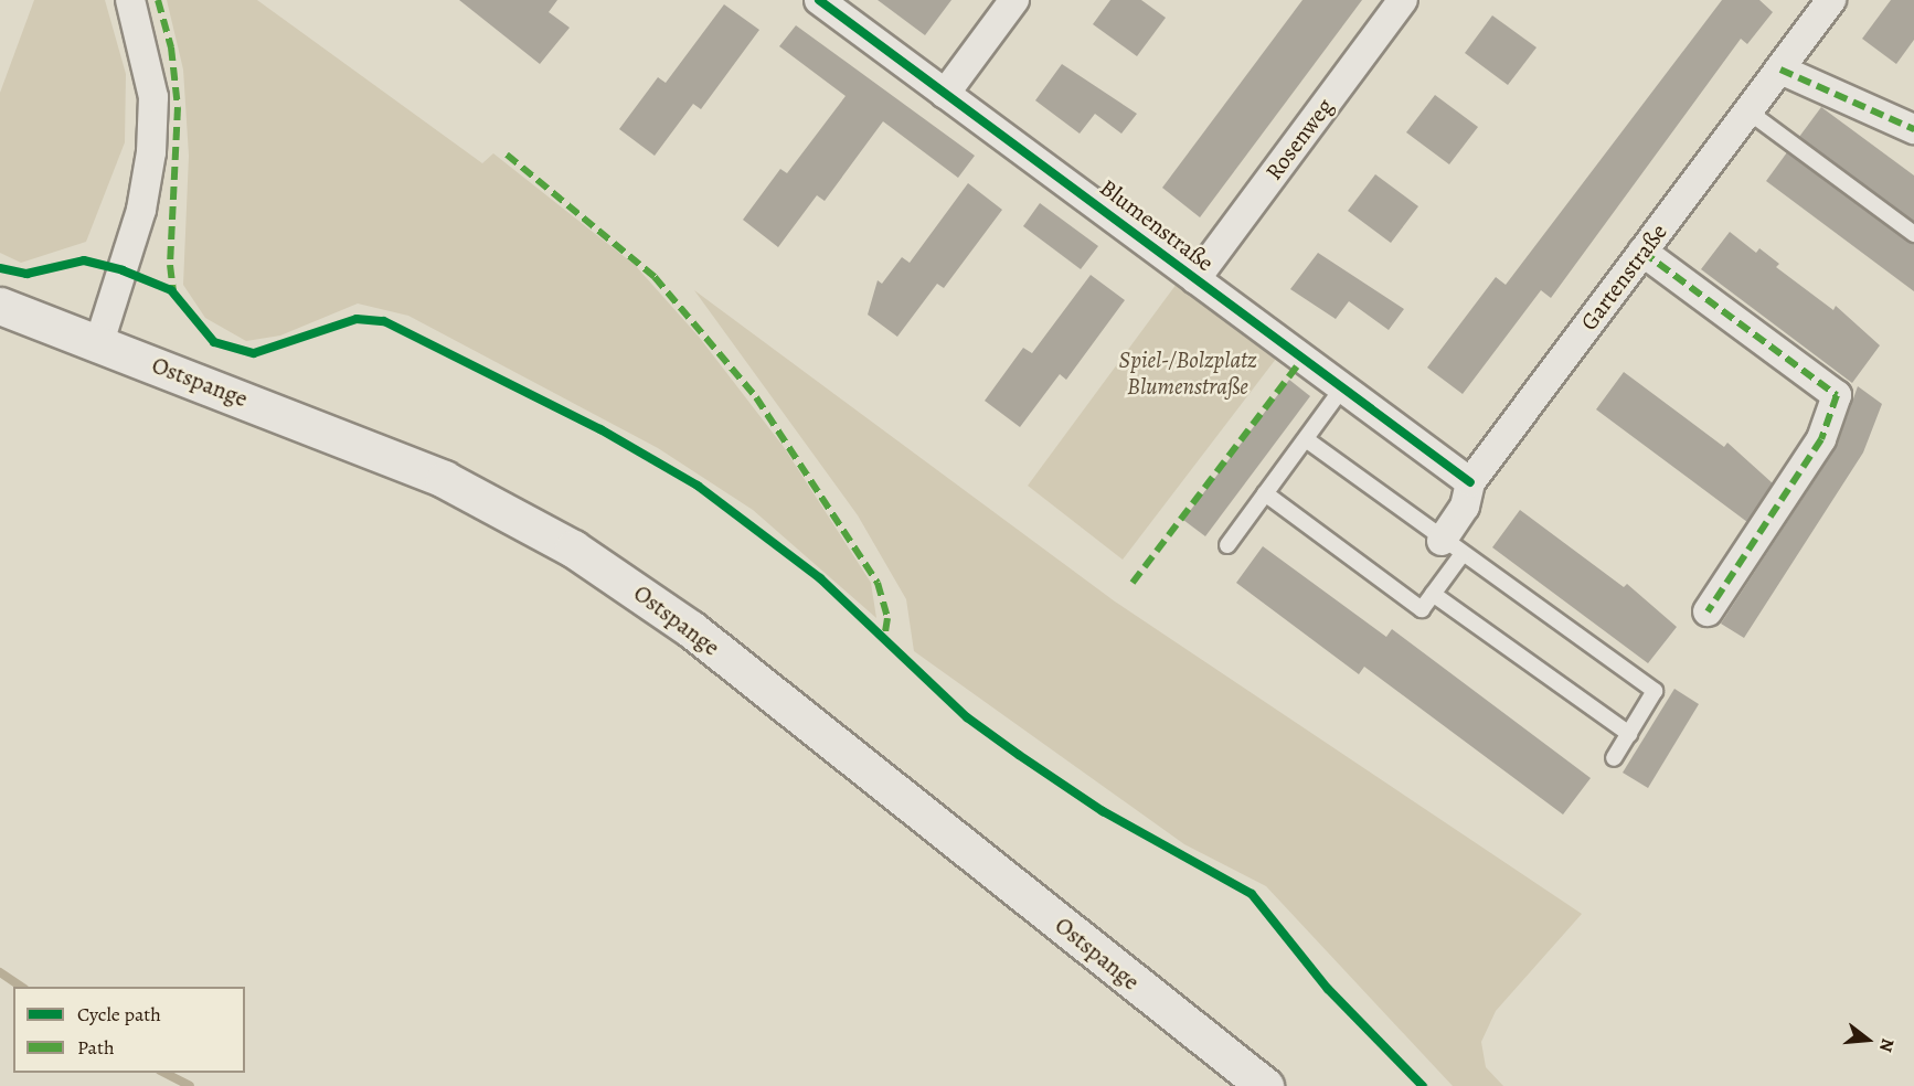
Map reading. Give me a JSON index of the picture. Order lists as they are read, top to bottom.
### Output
{
  "streets": {
    "main road": ["Ostspange"],
    "street": ["Rosenweg", "Blumenstraße", "Gartenstraße"]
  },
  "crossings": [
    ["Rosenweg", "Blumenstraße"],
    ["Blumenstraße", "Gartenstraße"]
  ],
  "parks": ["Spiel-/Bolzplatz Blumenstraße"],
  "legend": ["Cycle path", "Path"],
  "north": "right"
}
